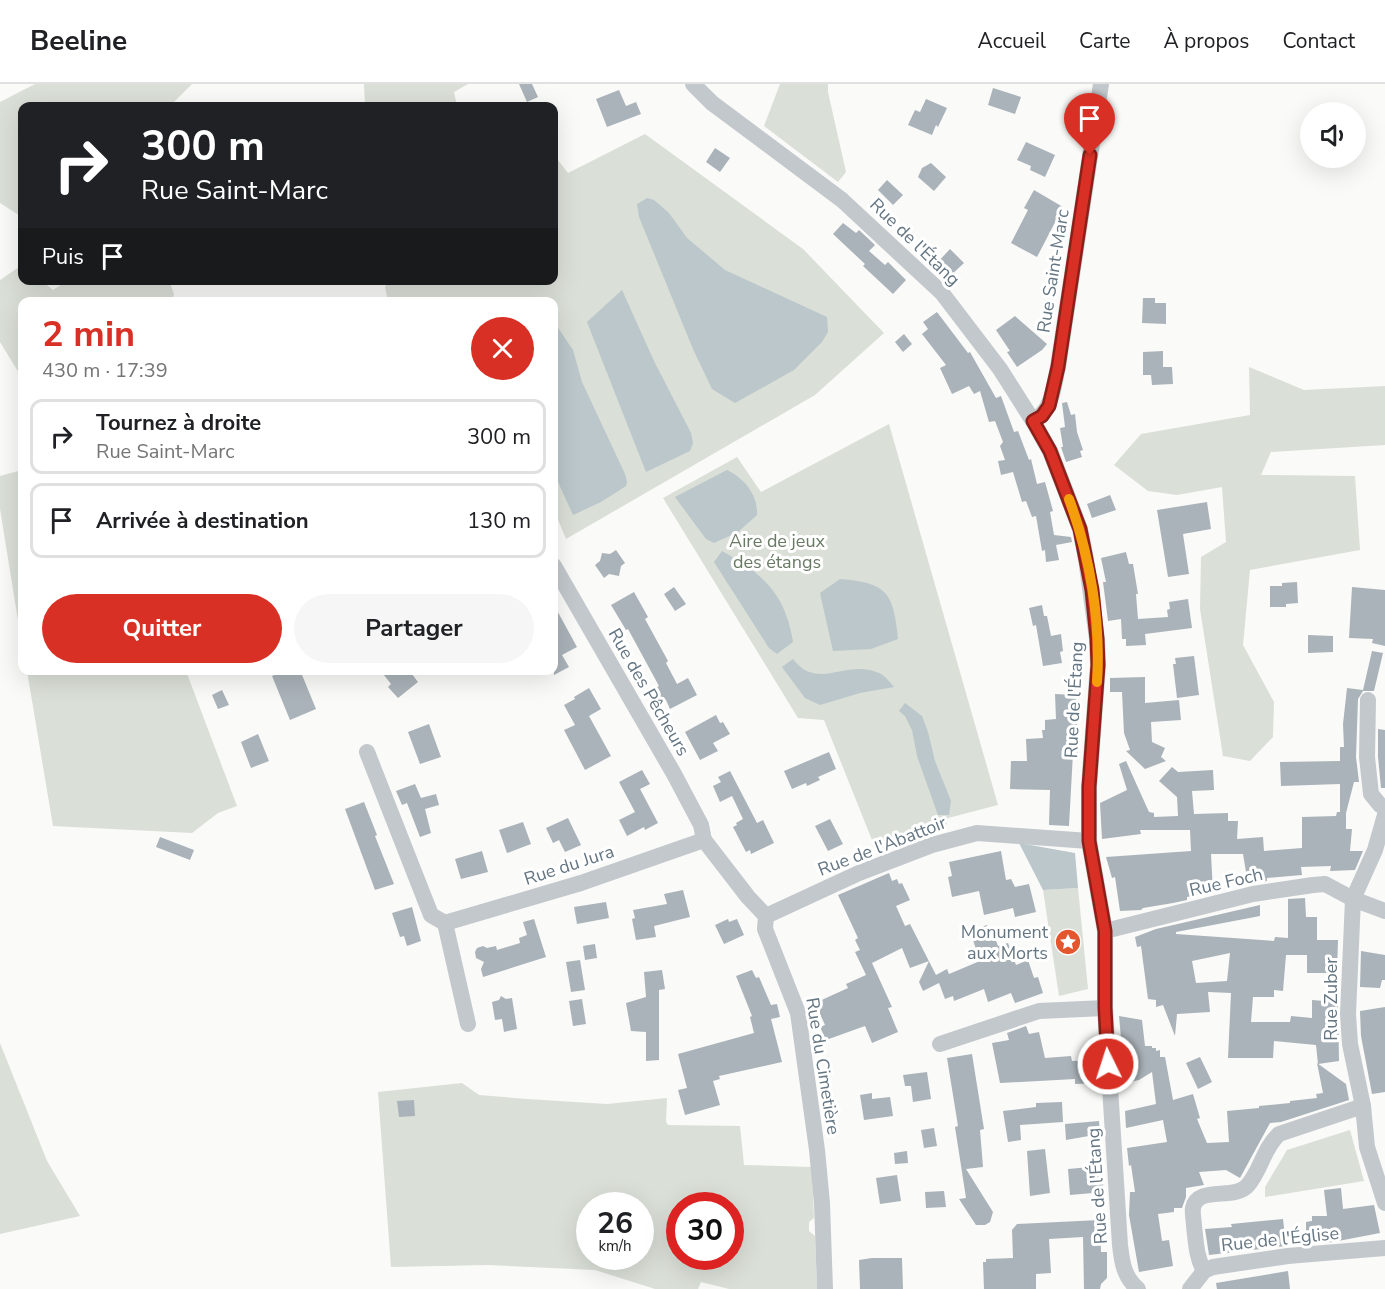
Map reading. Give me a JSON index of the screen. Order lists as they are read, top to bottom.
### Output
{
  "streets": {
    "street": [
      "Rue de l'Étang",
      "Rue Saint-Marc",
      "Rue des Pêcheurs",
      "Rue de l'Abattoir",
      "Rue du Jura",
      "Rue Foch",
      "Rue Zuber",
      "Rue du Cimetière",
      "Rue de l'Église"
    ]
  },
  "crossings": [
    ["Rue de l'Étang", "Rue Saint-Marc"],
    ["Rue de l'Étang", "Rue de l'Abattoir"],
    ["Rue de l'Étang", "Rue Foch"],
    ["Rue des Pêcheurs", "Rue du Jura"],
    ["Rue de l'Abattoir", "Rue du Cimetière"],
    ["Rue Foch", "Rue Zuber"]
  ],
  "parks": ["Aire de jeux des étangs"],
  "places": {
    "place": ["Monument aux Morts"]
  },
  "page": {
    "header": "Beeline",
    "nav": [
      "Accueil",
      "Carte",
      "À propos",
      "Contact"
    ],
    "turn": ["300 m", "Rue Saint-Marc"],
    "then": "Puis",
    "heading": ["2 min", "430 m · 17:39"],
    "list": [
      {
        "name": "Tournez à droite",
        "note": "Rue Saint-Marc",
        "value": "300 m"
      },
      {
        "name": "Arrivée à destination",
        "value": "130 m"
      }
    ],
    "buttons": ["Quitter", "Partager"],
    "speed": "26 km/h",
    "limit": "30"
  }
}
